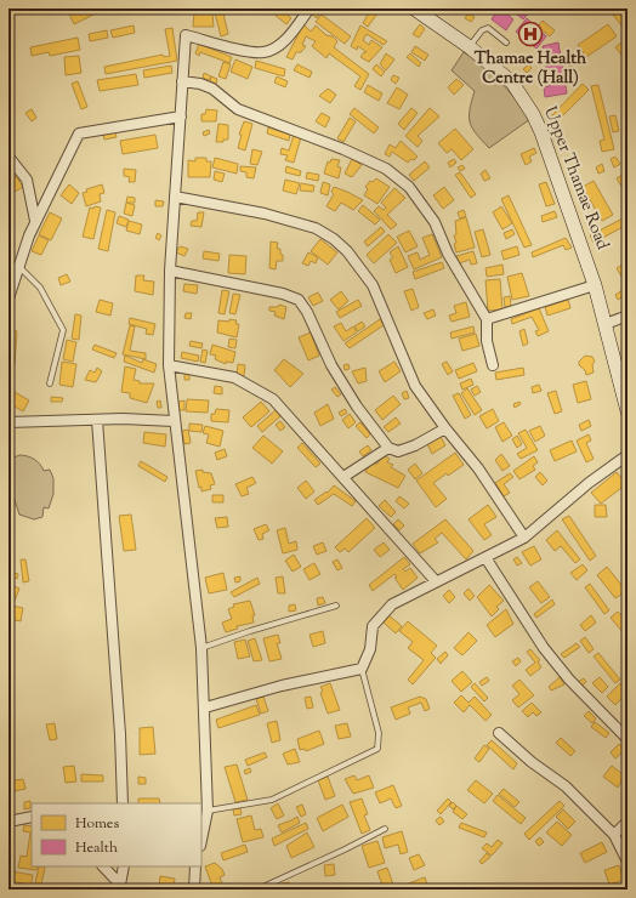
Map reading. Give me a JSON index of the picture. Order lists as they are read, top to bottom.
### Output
{
  "streets": {
    "street": ["Upper Thamae Road"]
  },
  "places": {
    "hospital": ["Thamae Health Centre (Hall)"]
  },
  "legend": ["Homes", "Health"]
}
